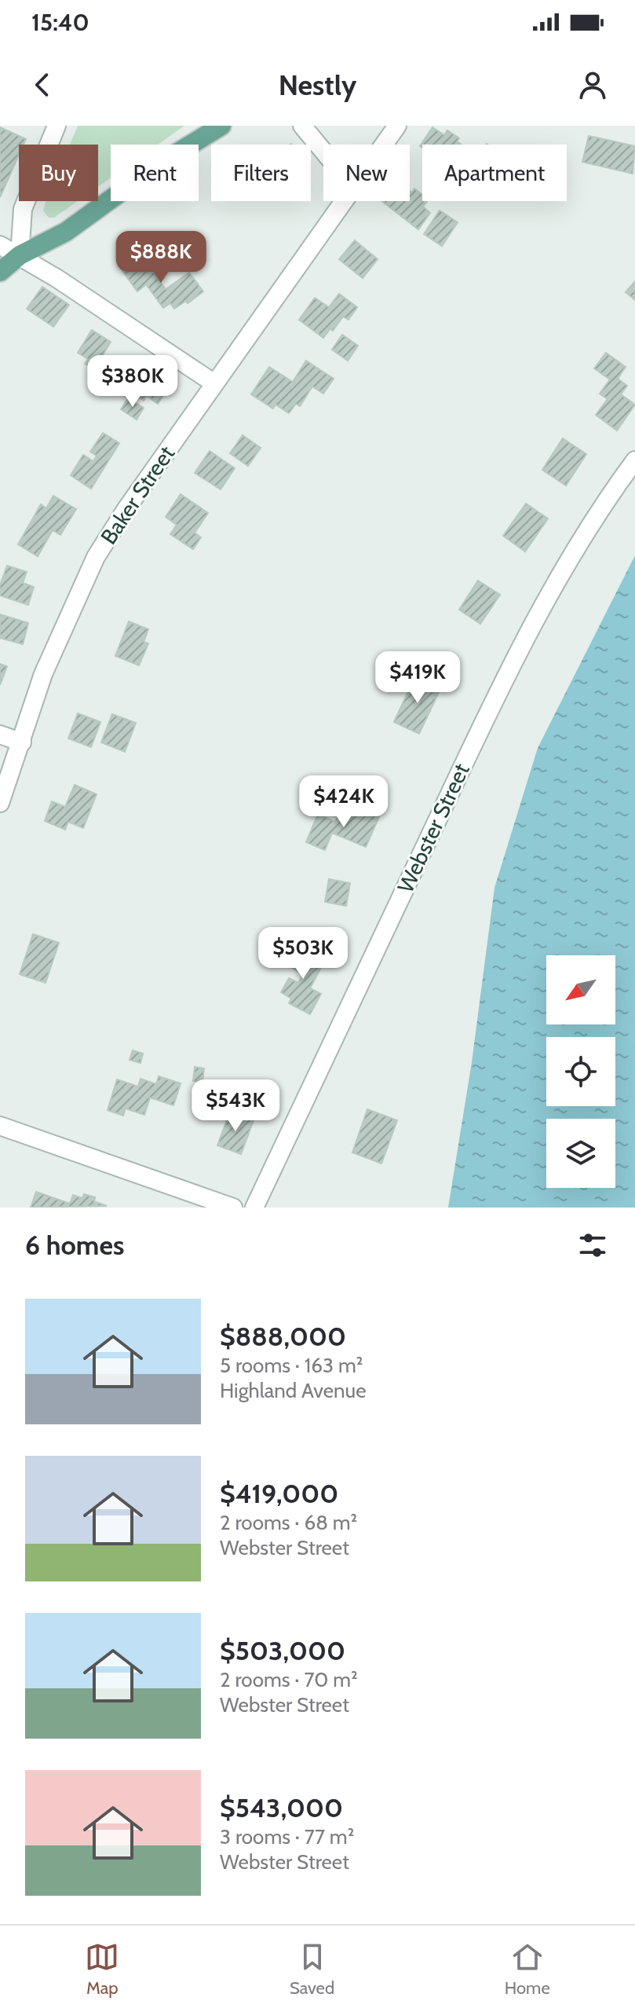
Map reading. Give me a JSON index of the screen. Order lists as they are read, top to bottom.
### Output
{
  "streets": {
    "street": ["Baker Street", "Webster Street"]
  },
  "north": "bottom left",
  "page": {
    "status": "15:40",
    "header": "Nestly",
    "chip": [
      "Buy",
      "Rent",
      "Filters",
      "New",
      "Apartment"
    ],
    "price": [
      "$888K",
      "$380K",
      "$419K",
      "$424K",
      "$503K",
      "$543K"
    ],
    "heading": "6 homes",
    "list": [
      {
        "name": "$888,000",
        "note": "5 rooms · 163 m² · Highland Avenue"
      },
      {
        "name": "$419,000",
        "note": "2 rooms · 68 m² · Webster Street"
      },
      {
        "name": "$503,000",
        "note": "2 rooms · 70 m² · Webster Street"
      },
      {
        "name": "$543,000",
        "note": "3 rooms · 77 m² · Webster Street"
      }
    ],
    "tabs": ["Map", "Saved", "Home"]
  }
}
